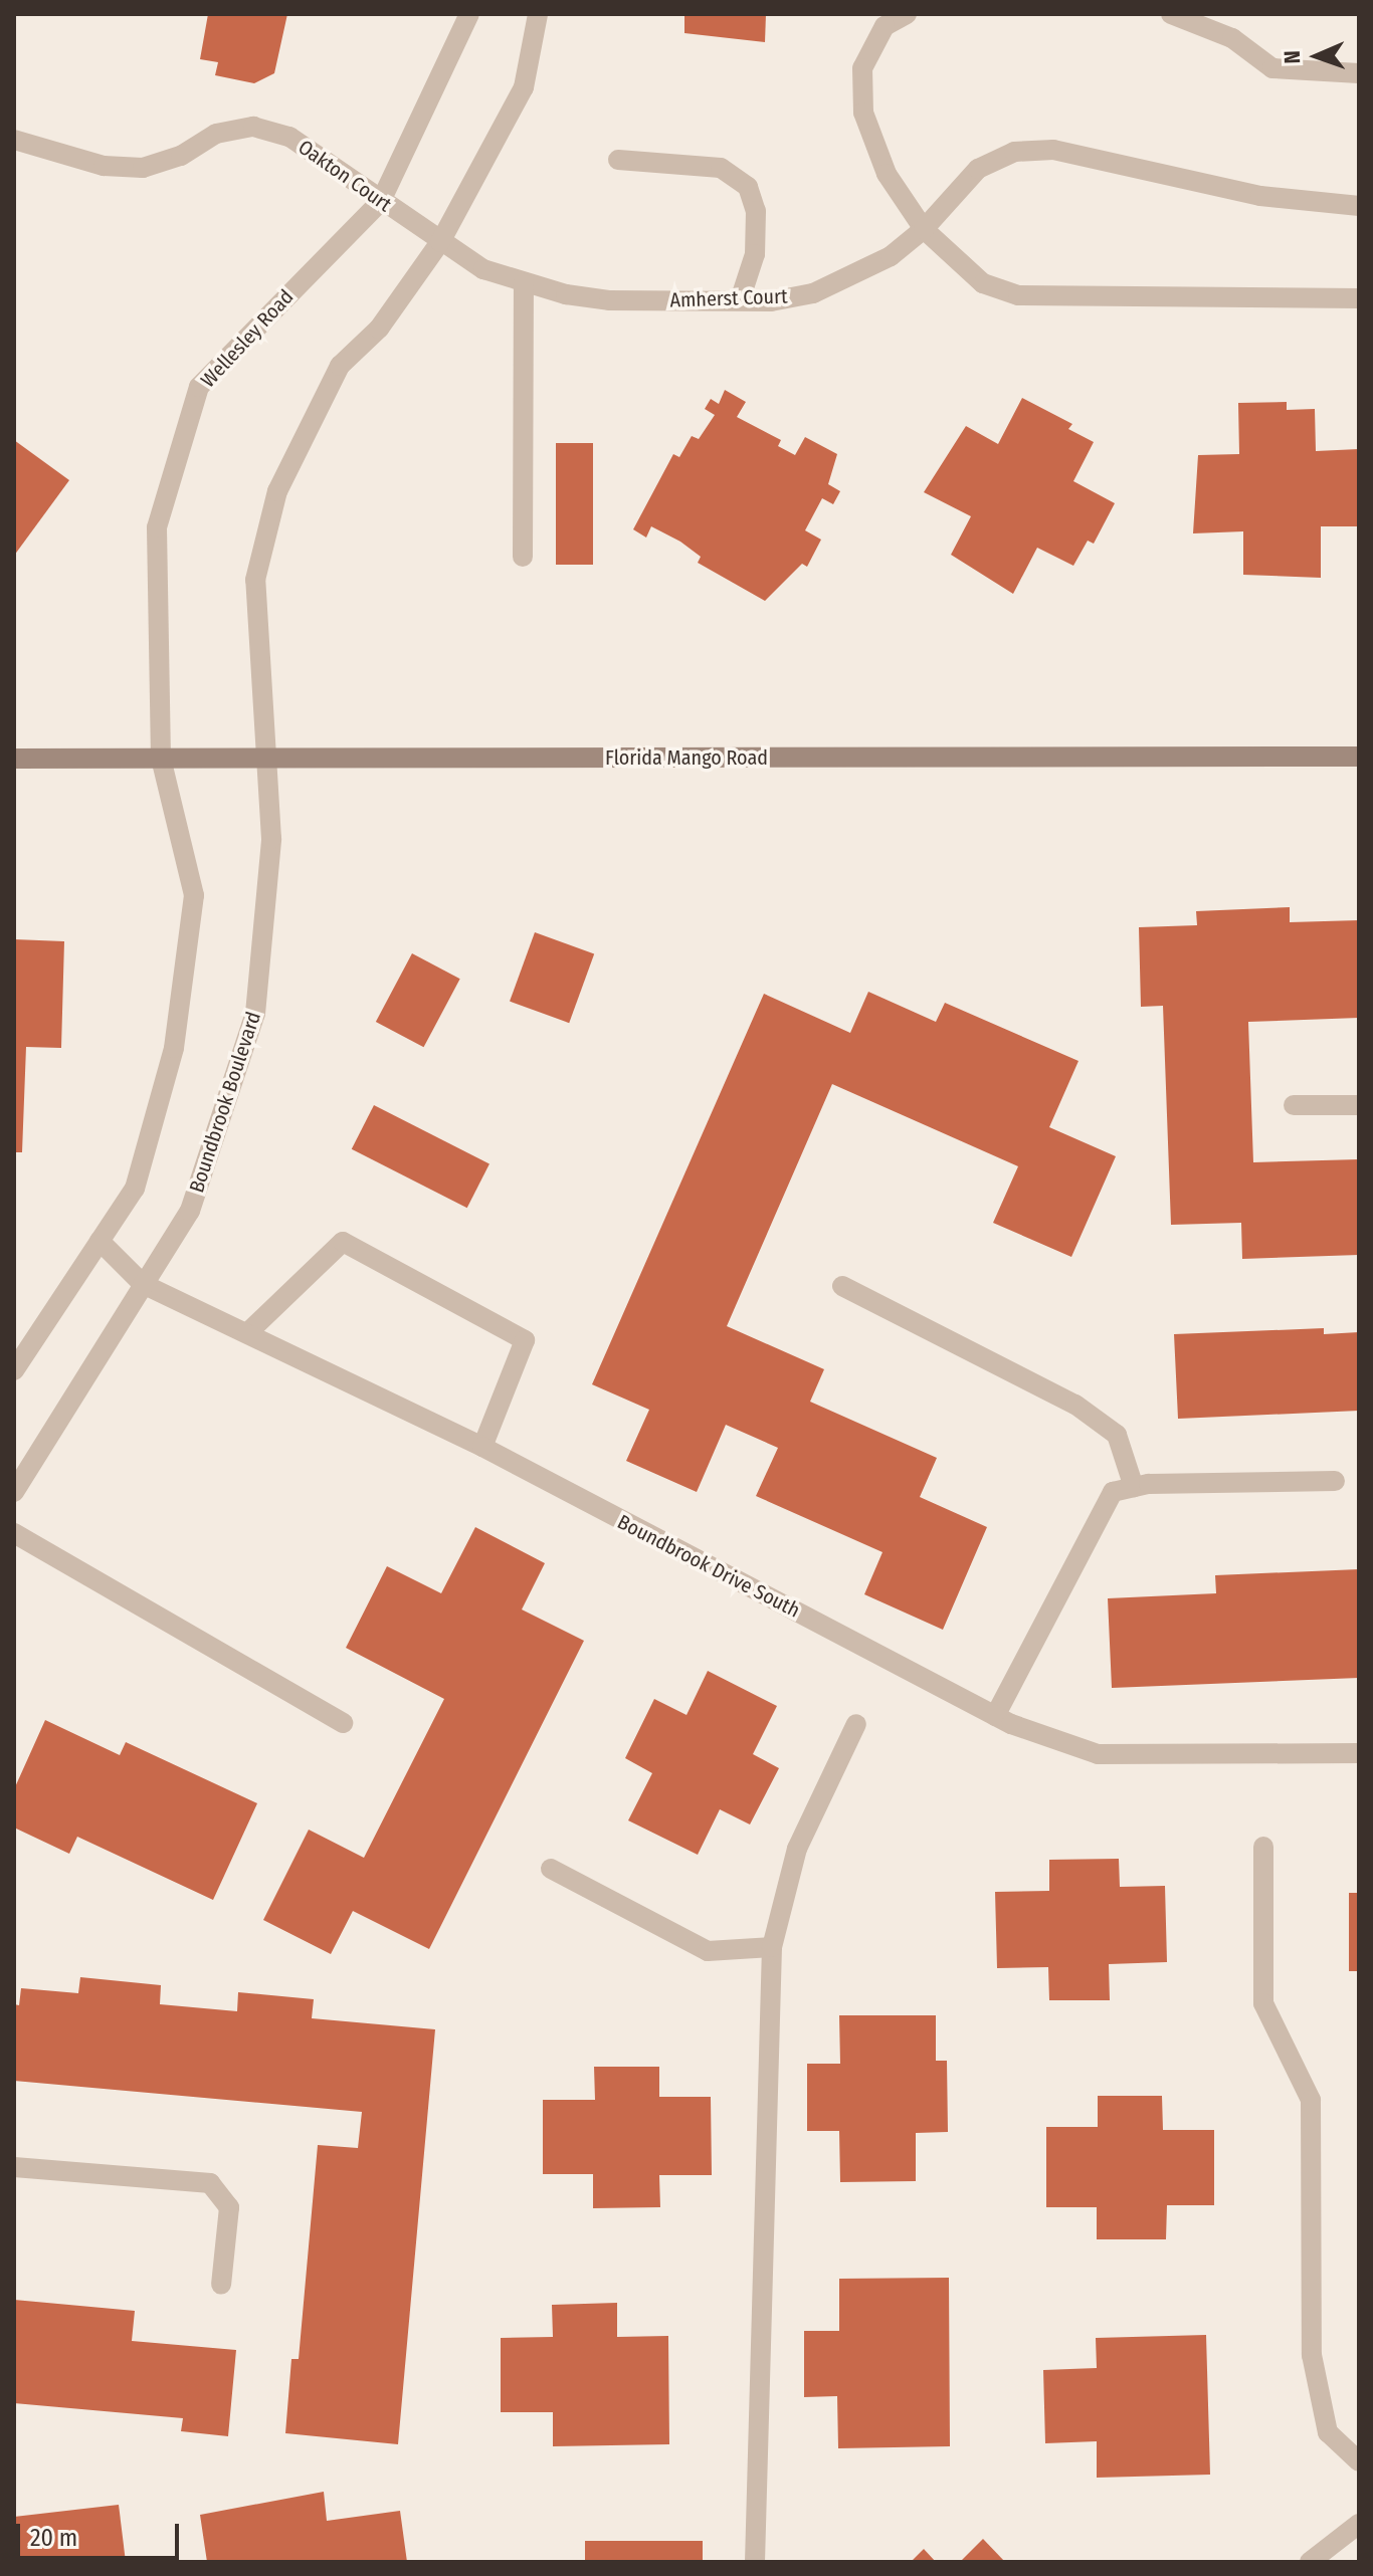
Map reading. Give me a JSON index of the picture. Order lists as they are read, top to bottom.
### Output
{
  "streets": {
    "street": [
      "Oakton Court",
      "Amherst Court",
      "Wellesley Road",
      "Florida Mango Road",
      "Boundbrook Boulevard",
      "Boundbrook Drive South"
    ]
  },
  "crossings": [
    ["Oakton Court", "Amherst Court"],
    ["Oakton Court", "Wellesley Road"],
    ["Wellesley Road", "Florida Mango Road"],
    ["Florida Mango Road", "Boundbrook Boulevard"],
    ["Boundbrook Boulevard", "Boundbrook Drive South"]
  ],
  "scale_bar": "20 m",
  "north": "left"
}
